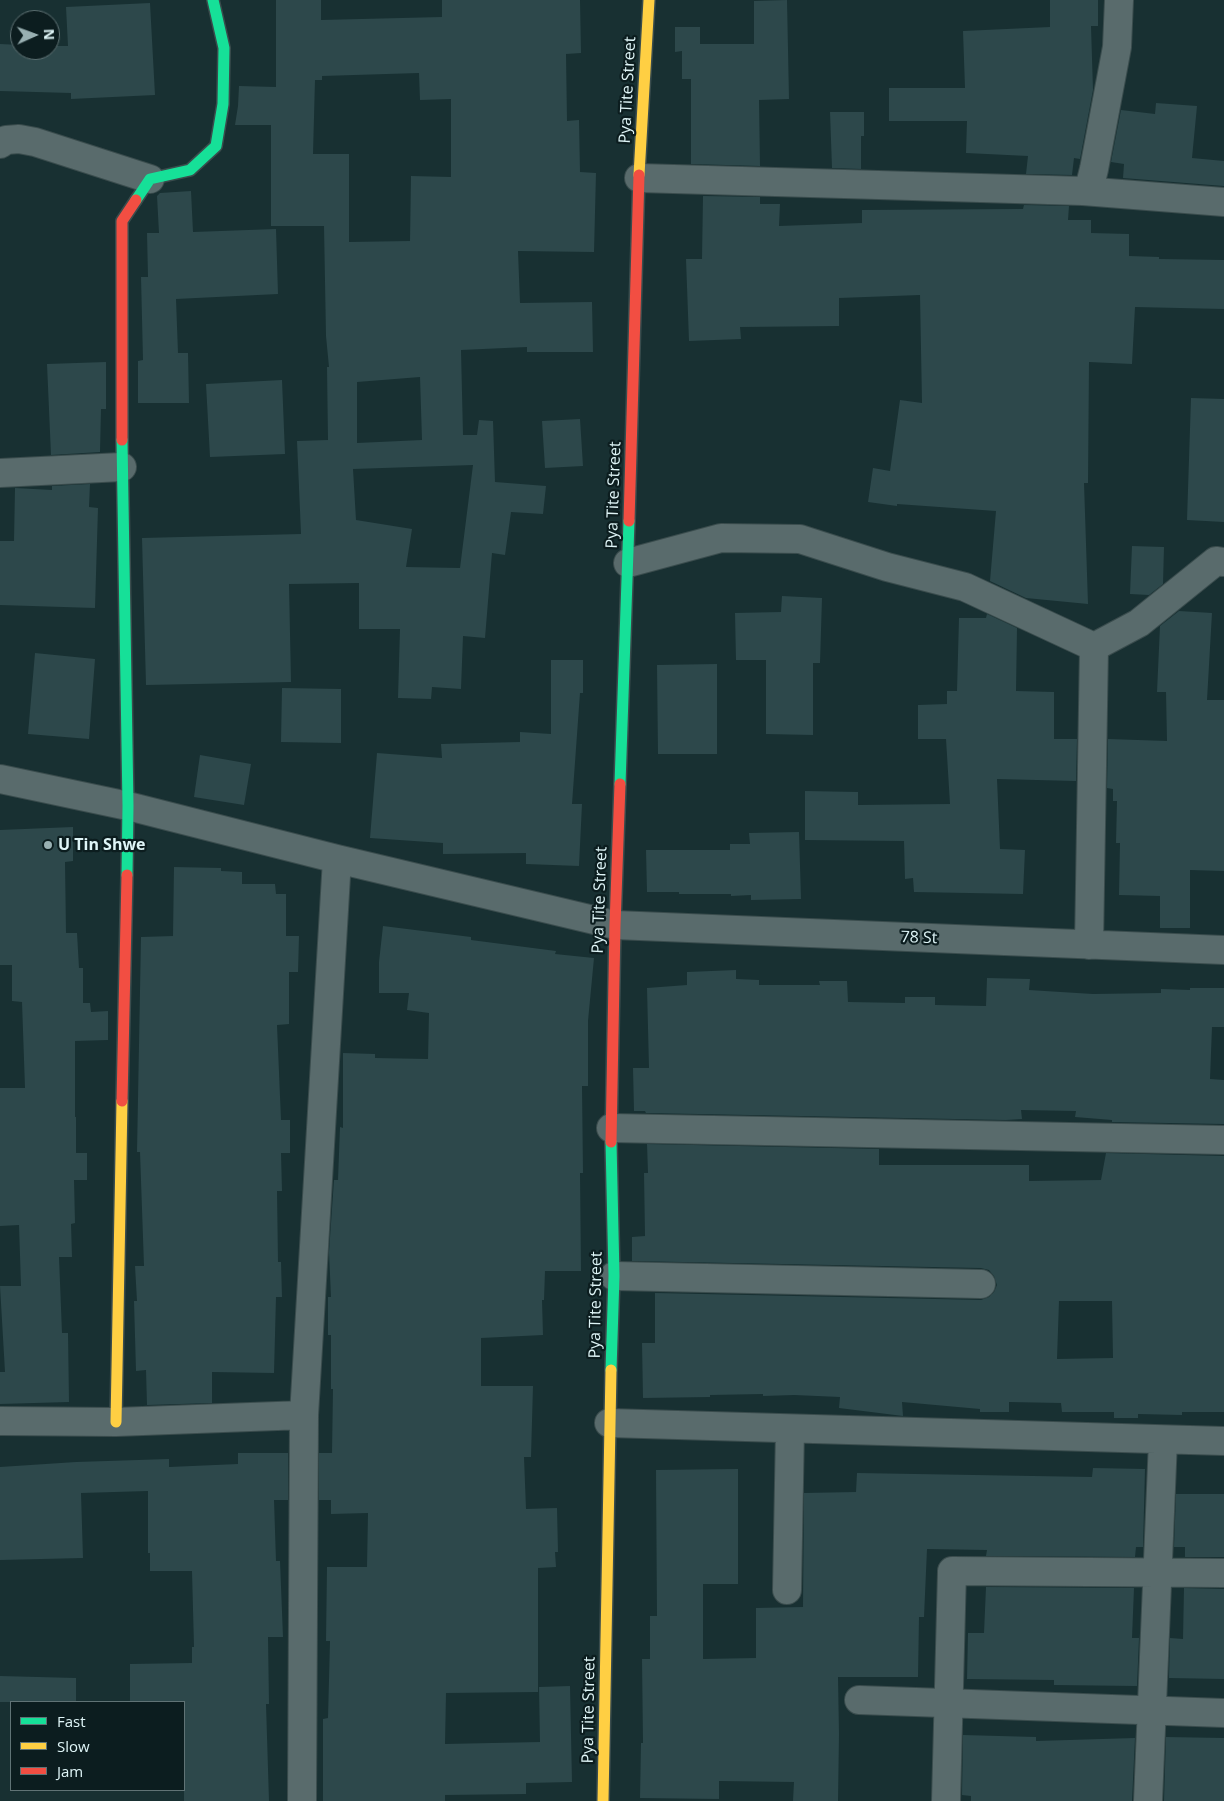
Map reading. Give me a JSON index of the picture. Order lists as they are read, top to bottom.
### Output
{
  "streets": {
    "street": ["Pya Tite Street", "78 St"]
  },
  "crossings": [
    ["Pya Tite Street", "78 St"]
  ],
  "places": ["U Tin Shwe"],
  "legend": ["Fast", "Slow", "Jam"],
  "north": "right"
}
